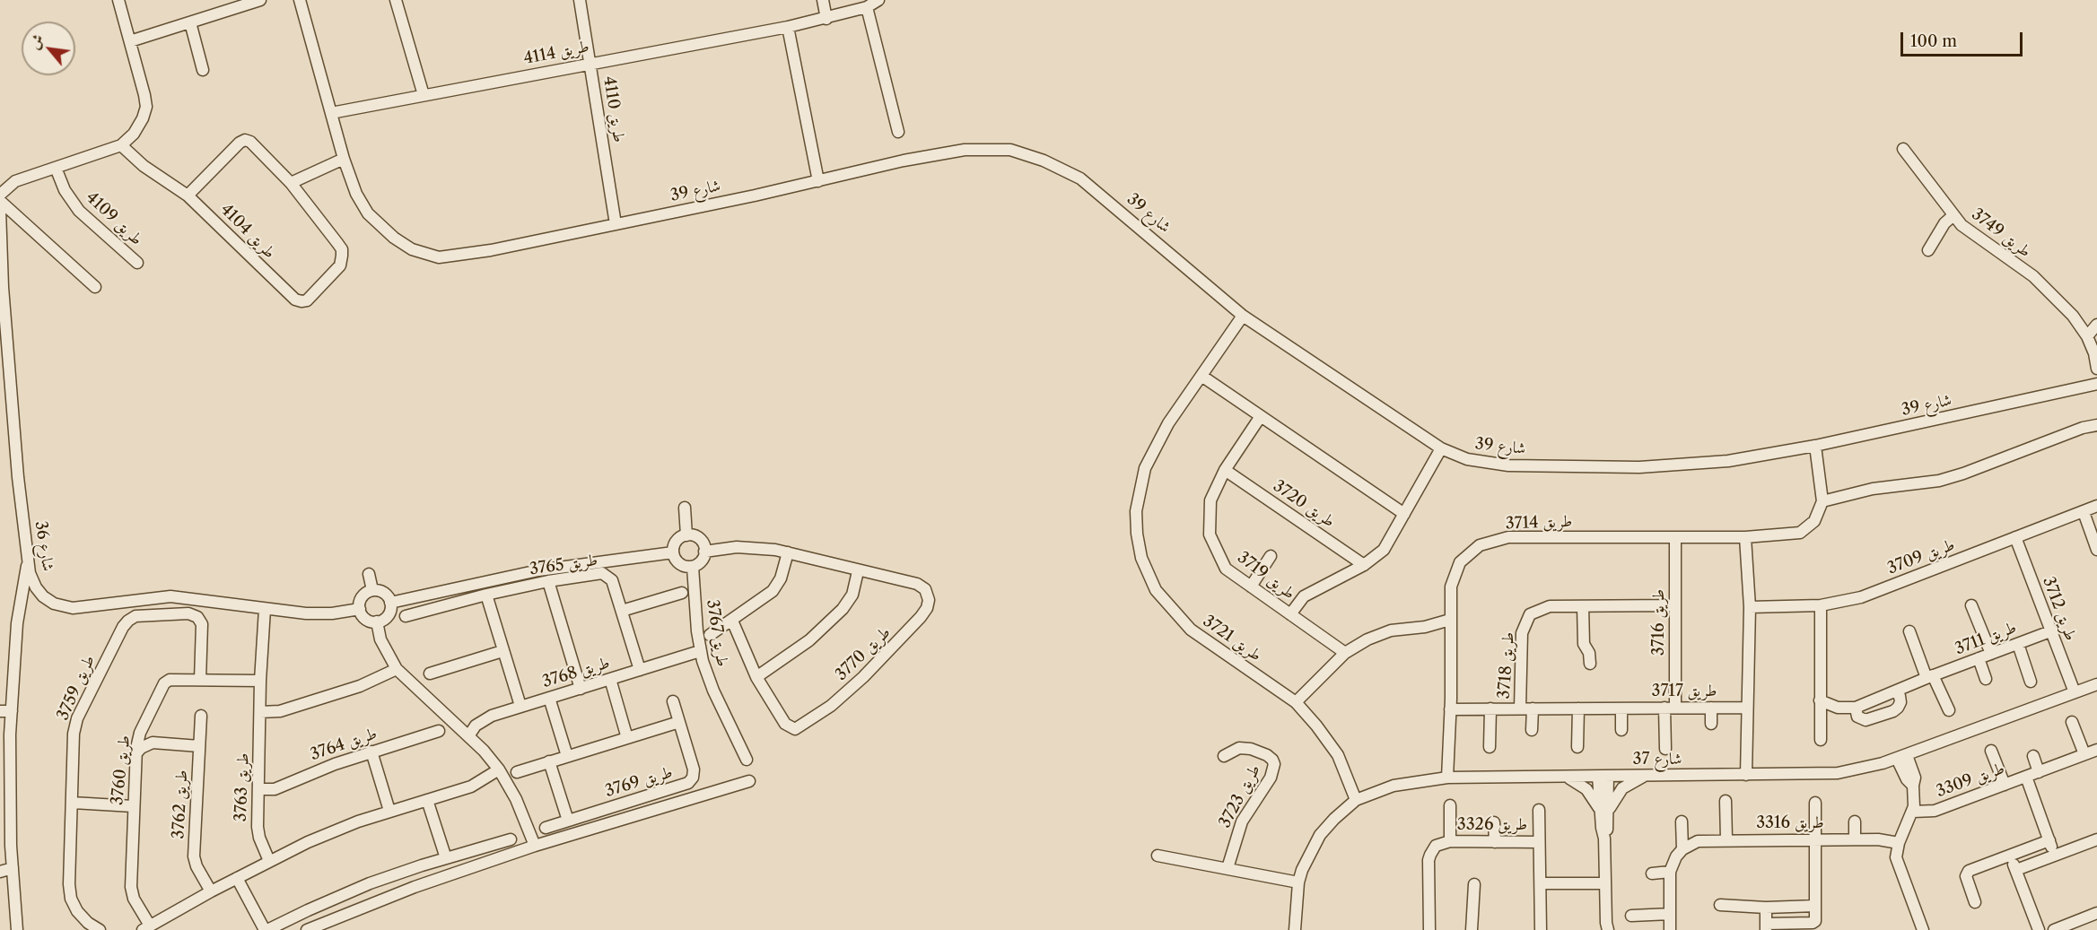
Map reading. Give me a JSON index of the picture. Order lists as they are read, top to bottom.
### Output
{
  "streets": {
    "street": [
      "طريق 4114",
      "طريق 4110",
      "شارع 39",
      "طريق 4109",
      "طريق 4104",
      "طريق 3749",
      "طريق 3720",
      "طريق 3714",
      "شارع 36",
      "طريق 3709",
      "طريق 3765",
      "طريق 3719",
      "طريق 3712",
      "طريق 3716",
      "طريق 3767",
      "طريق 3721",
      "طريق 3711",
      "طريق 3770",
      "طريق 3718",
      "طريق 3768",
      "طريق 3759",
      "طريق 3717",
      "طريق 3764",
      "شارع 37",
      "طريق 3760",
      "طريق 3309",
      "طريق 3769",
      "طريق 3763",
      "طريق 3723",
      "طريق 3762",
      "طريق 3316",
      "طريق 3326"
    ]
  },
  "crossings": [
    ["طريق 4114", "طريق 4110"],
    ["طريق 4114", "شارع 39"],
    ["طريق 4110", "شارع 39"],
    ["شارع 39", "طريق 3721"],
    ["طريق 3720", "طريق 3719"],
    ["طريق 3714", "طريق 3716"],
    ["طريق 3714", "طريق 3717"],
    ["طريق 3714", "شارع 37"],
    ["شارع 36", "طريق 3763"],
    ["طريق 3709", "طريق 3712"],
    ["طريق 3765", "طريق 3768"],
    ["طريق 3712", "طريق 3711"],
    ["طريق 3712", "شارع 37"],
    ["طريق 3716", "طريق 3718"],
    ["طريق 3716", "طريق 3717"],
    ["طريق 3767", "طريق 3770"],
    ["طريق 3767", "طريق 3768"],
    ["طريق 3721", "شارع 37"],
    ["طريق 3718", "طريق 3717"],
    ["طريق 3759", "طريق 3760"],
    ["طريق 3764", "طريق 3763"],
    ["طريق 3760", "طريق 3763"]
  ],
  "scale_bar": "100 m",
  "north": "top left"
}
